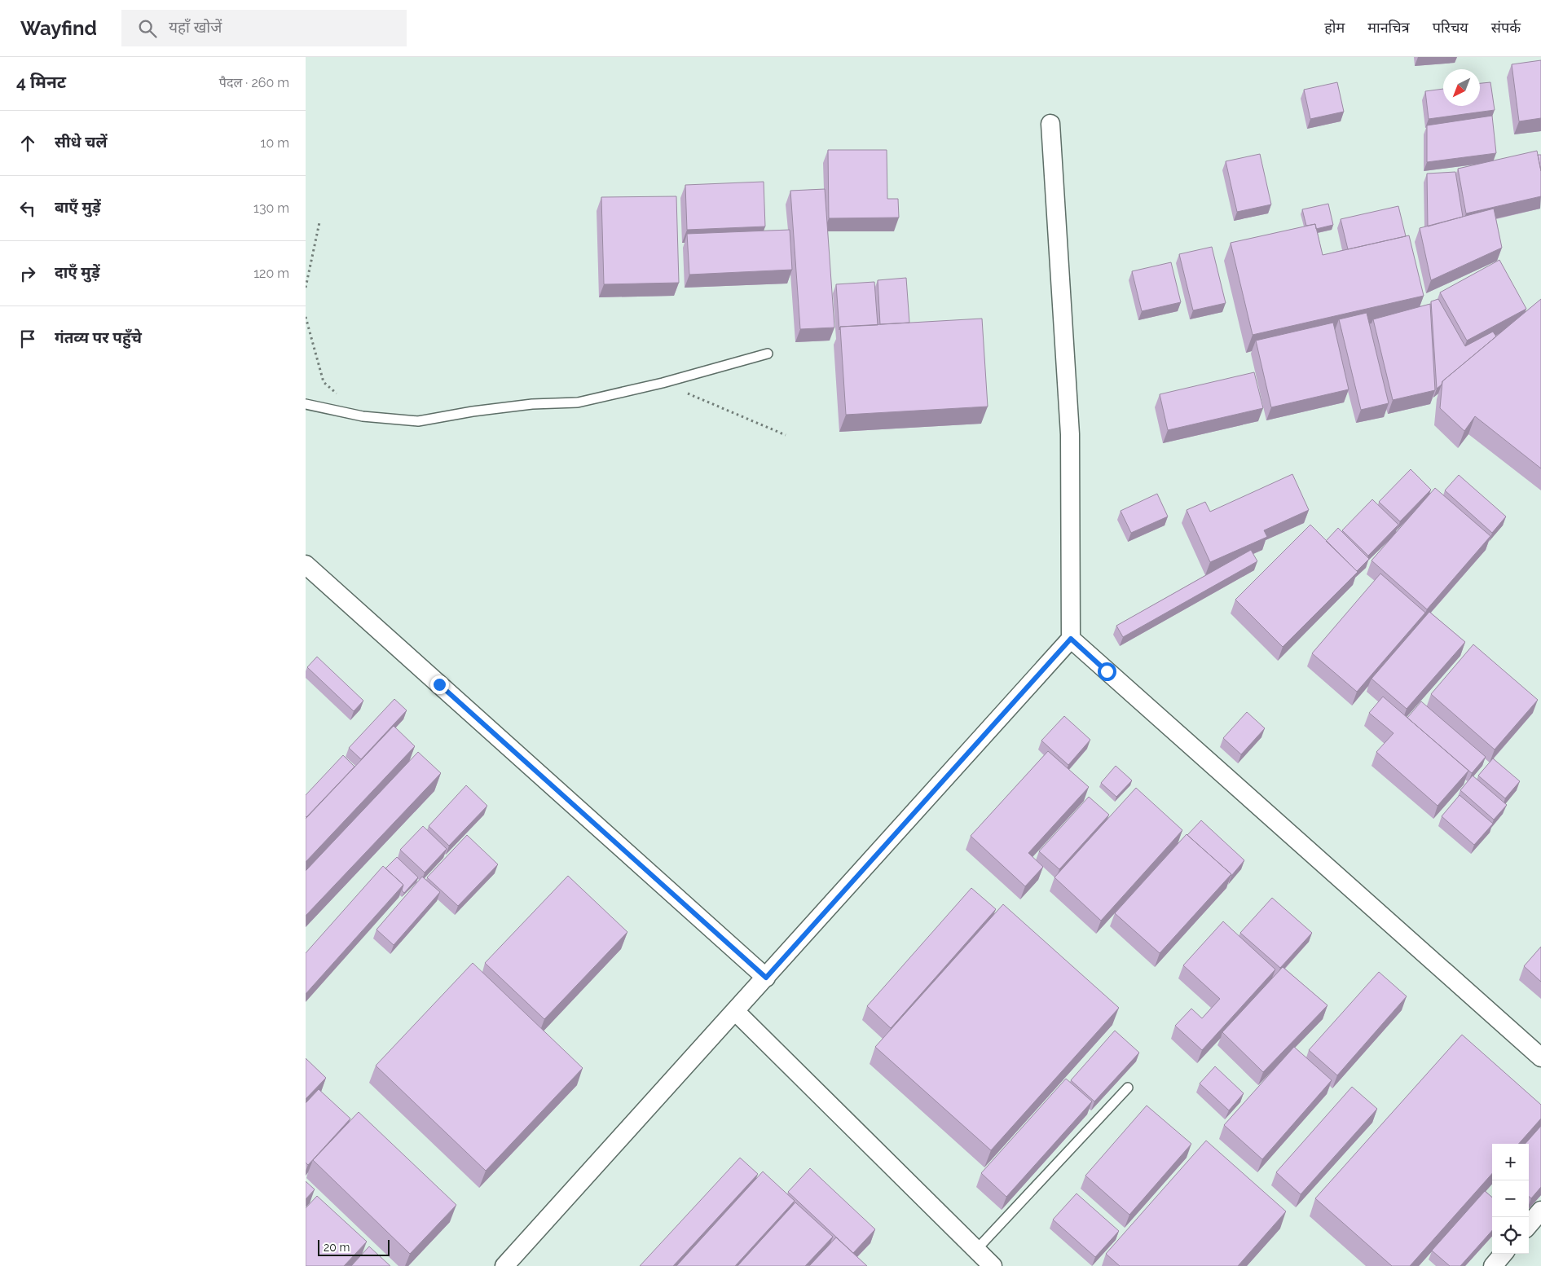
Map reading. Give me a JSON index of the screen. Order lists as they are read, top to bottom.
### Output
{
  "scale_bar": "20 m",
  "north": "bottom left",
  "page": {
    "header": "Wayfind",
    "search": "यहाँ खोजें",
    "nav": [
      "होम",
      "मानचित्र",
      "परिचय",
      "संपर्क"
    ],
    "heading": ["4 मिनट", "पैदल · 260 m"],
    "list": [
      ["सीधे चलें", "10 m"],
      ["बाएँ मुड़ें", "130 m"],
      ["दाएँ मुड़ें", "120 m"],
      "गंतव्य पर पहुँचे"
    ],
    "map_buttons": ["+", "−"],
    "scale": "20 m"
  }
}
